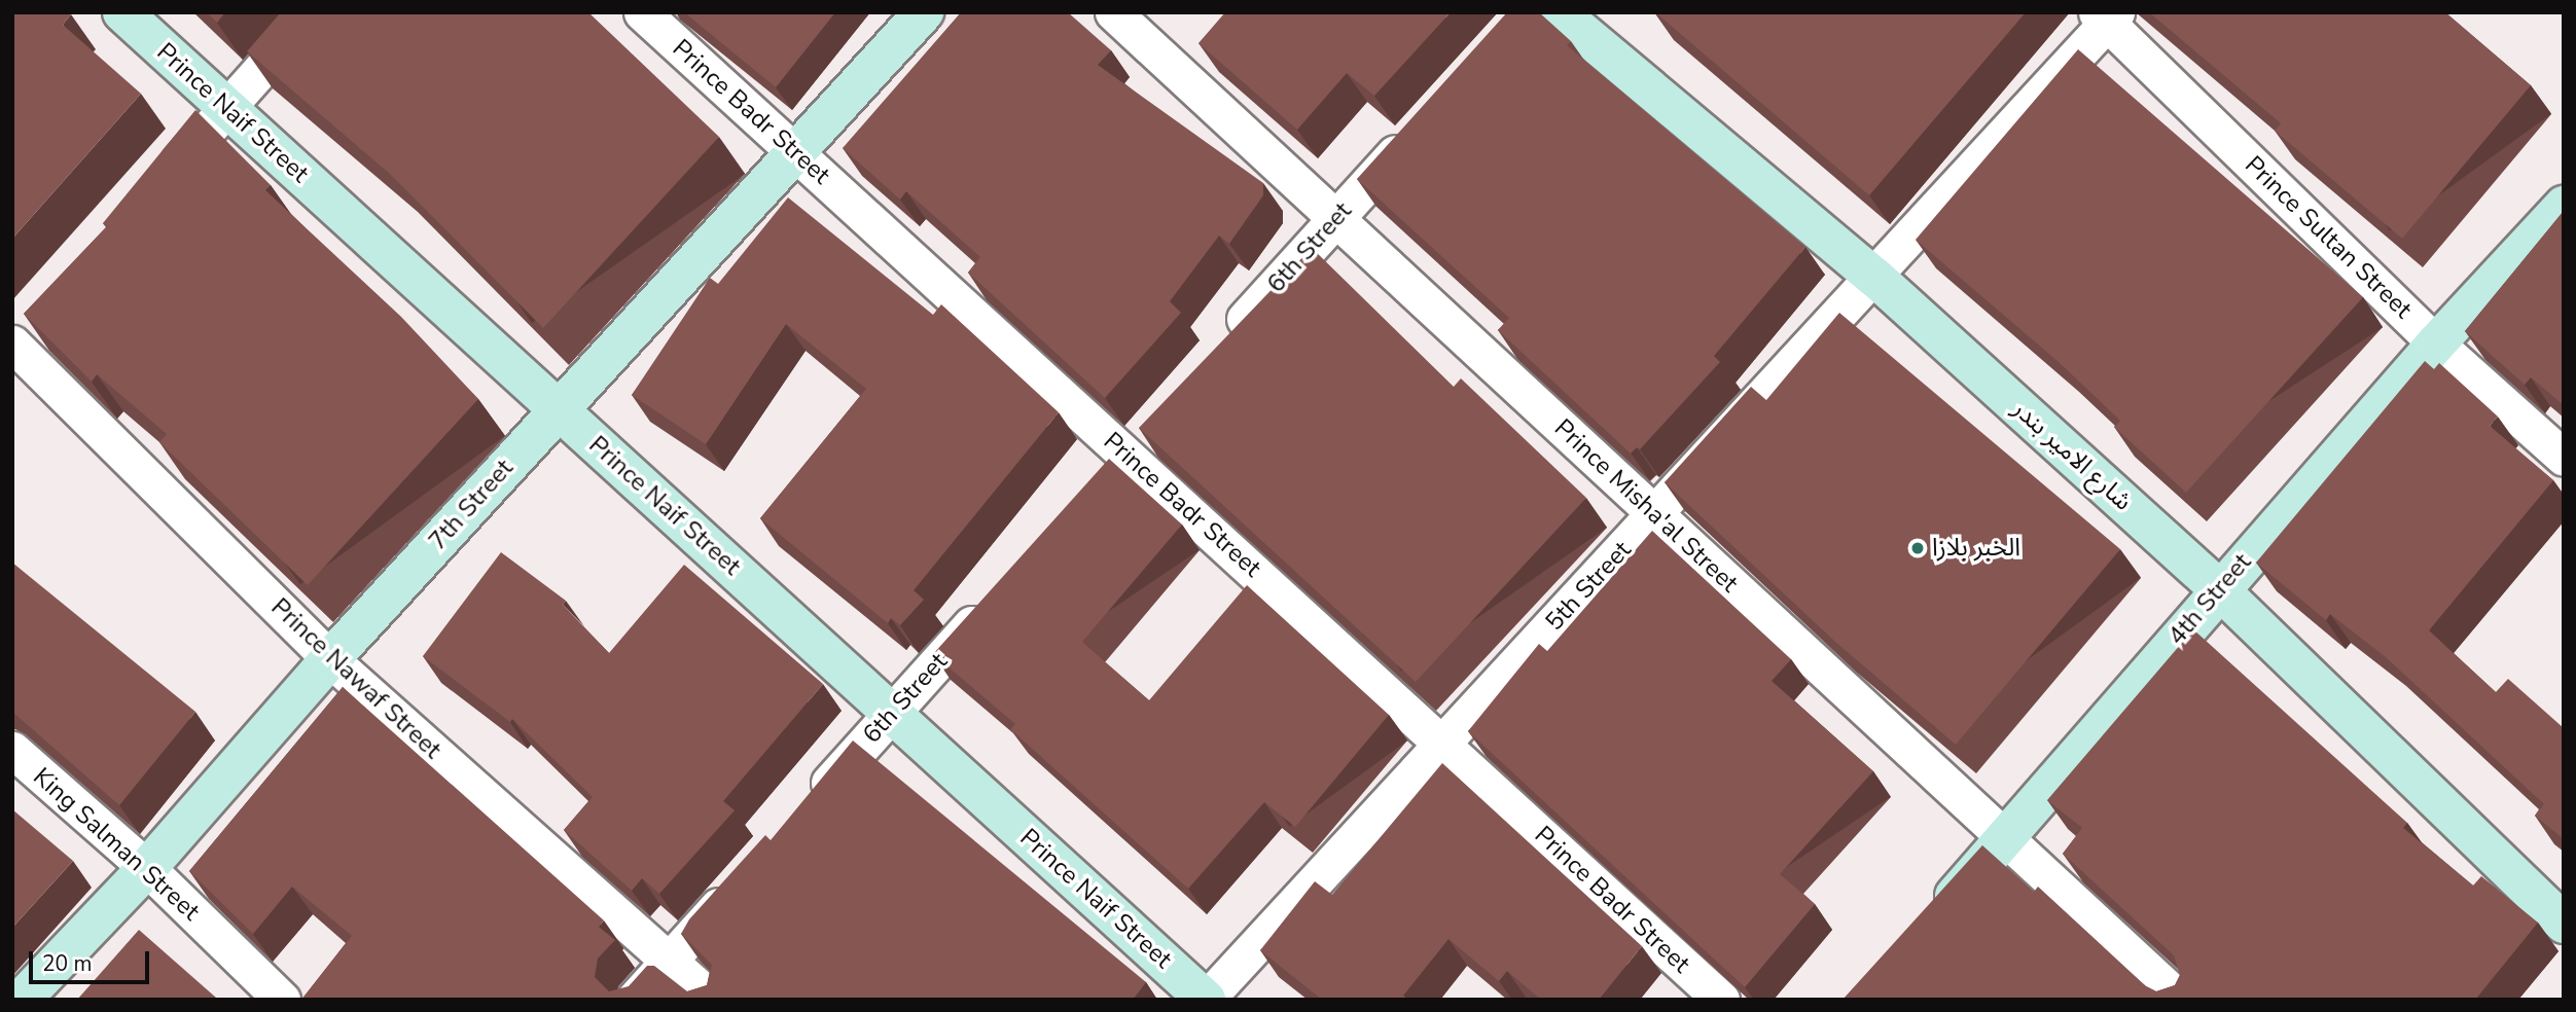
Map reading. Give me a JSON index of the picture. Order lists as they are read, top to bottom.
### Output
{
  "streets": {
    "street": [
      "Prince Badr Street",
      "Prince Naif Street",
      "Prince Sultan Street",
      "6th Street",
      "شارع الامير بندر",
      "7th Street",
      "Prince Misha'al Street",
      "5th Street",
      "4th Street",
      "Prince Nawaf Street",
      "King Salman Street"
    ]
  },
  "crossings": [
    ["Prince Badr Street", "7th Street"],
    ["Prince Badr Street", "5th Street"],
    ["Prince Naif Street", "6th Street"],
    ["Prince Naif Street", "7th Street"],
    ["Prince Naif Street", "5th Street"],
    ["Prince Sultan Street", "5th Street"],
    ["Prince Sultan Street", "4th Street"],
    ["6th Street", "Prince Misha'al Street"],
    ["شارع الامير بندر", "5th Street"],
    ["شارع الامير بندر", "4th Street"],
    ["7th Street", "Prince Nawaf Street"],
    ["7th Street", "King Salman Street"],
    ["Prince Misha'al Street", "5th Street"],
    ["Prince Misha'al Street", "4th Street"]
  ],
  "places": ["الخبر بلازا"],
  "scale_bar": "20 m"
}
